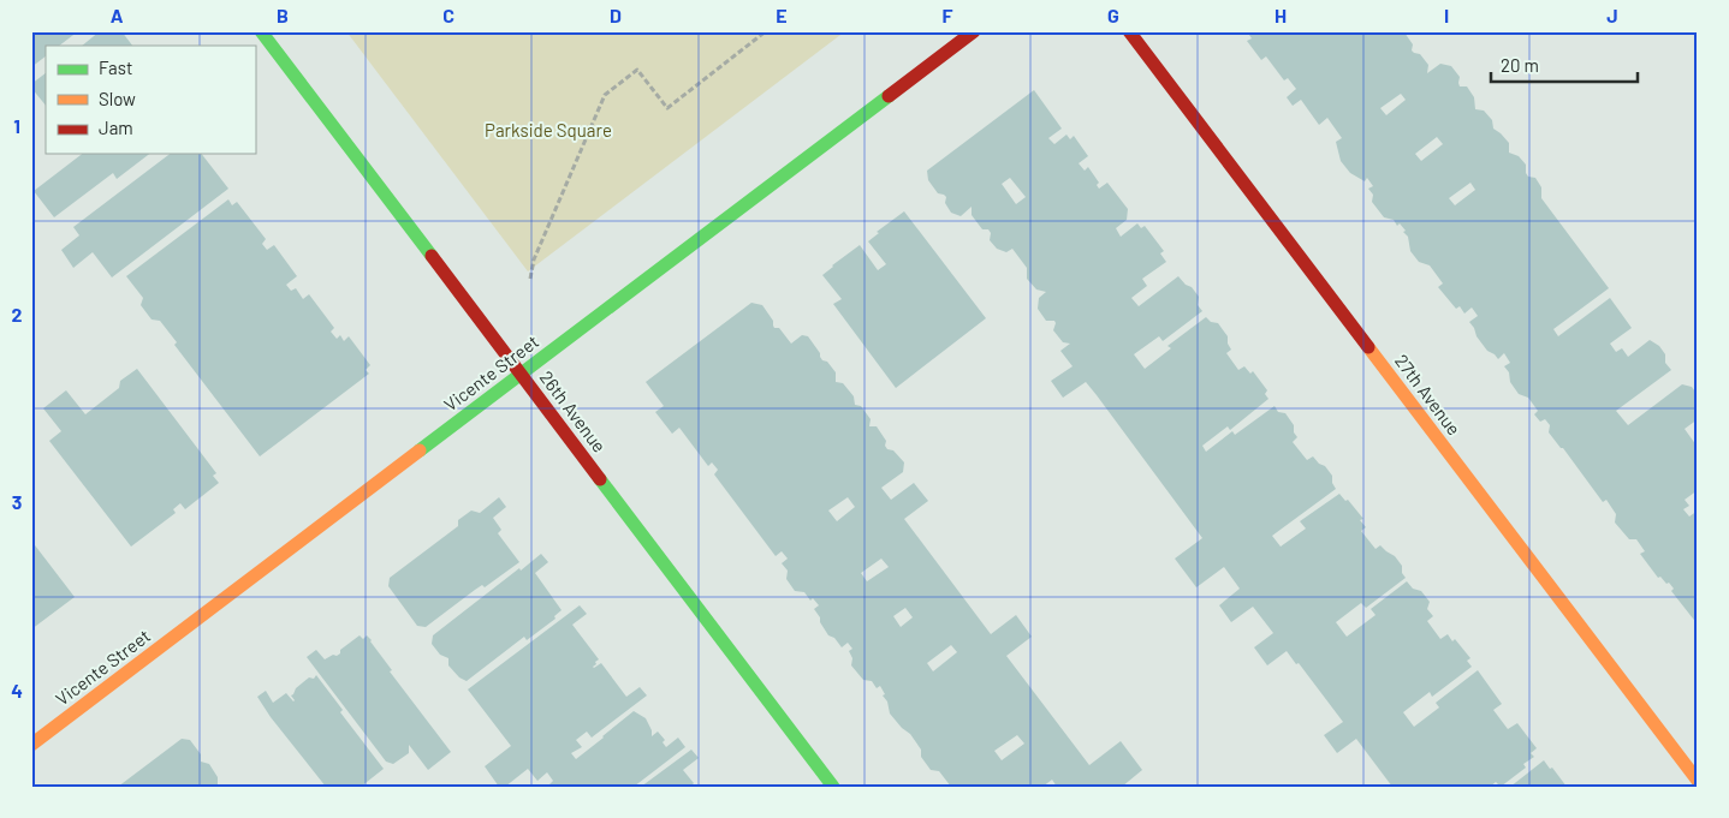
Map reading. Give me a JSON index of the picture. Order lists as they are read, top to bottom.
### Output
{
  "streets": {
    "street": ["Vicente Street", "27th Avenue", "26th Avenue"]
  },
  "crossings": [
    ["Vicente Street", "26th Avenue"]
  ],
  "parks": ["Parkside Square"],
  "legend": ["Fast", "Slow", "Jam"],
  "scale_bar": "20 m",
  "grid": {
    "columns": [
      "A",
      "B",
      "C",
      "D",
      "E",
      "F",
      "G",
      "H",
      "I",
      "J"
    ],
    "rows": [
      "1",
      "2",
      "3",
      "4"
    ]
  }
}
